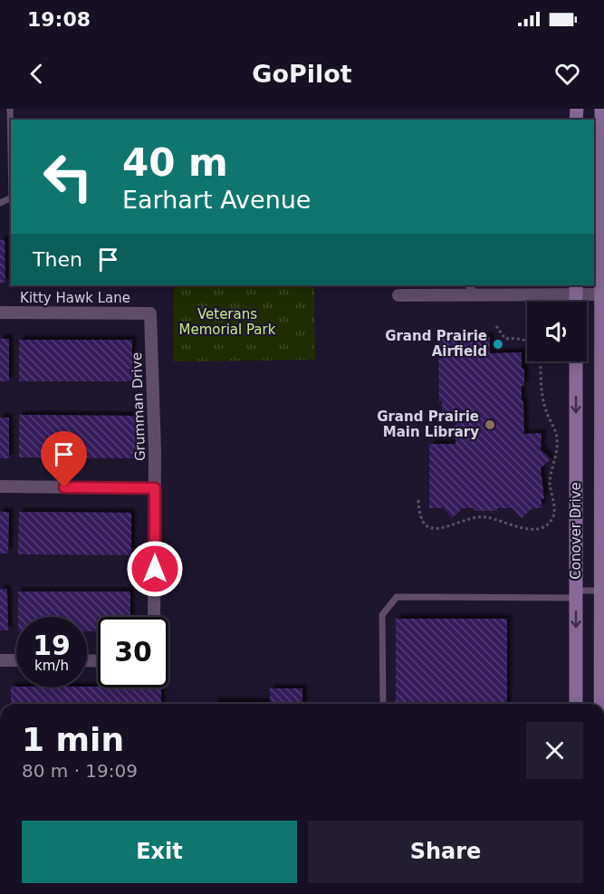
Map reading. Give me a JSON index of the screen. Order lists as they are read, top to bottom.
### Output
{
  "streets": {
    "street": ["Kitty Hawk Lane", "Grumman Drive", "Conover Drive"]
  },
  "crossings": [
    ["Kitty Hawk Lane", "Grumman Drive"]
  ],
  "parks": ["Veterans Memorial Park"],
  "places": ["Grand Prairie Airfield", "Grand Prairie Main Library"],
  "page": {
    "status": "19:08",
    "header": "GoPilot",
    "turn": ["40 m", "Earhart Avenue"],
    "then": "Then",
    "speed": "19 km/h",
    "limit": "30",
    "heading": ["1 min", "80 m · 19:09"],
    "buttons": ["Exit", "Share"]
  }
}
